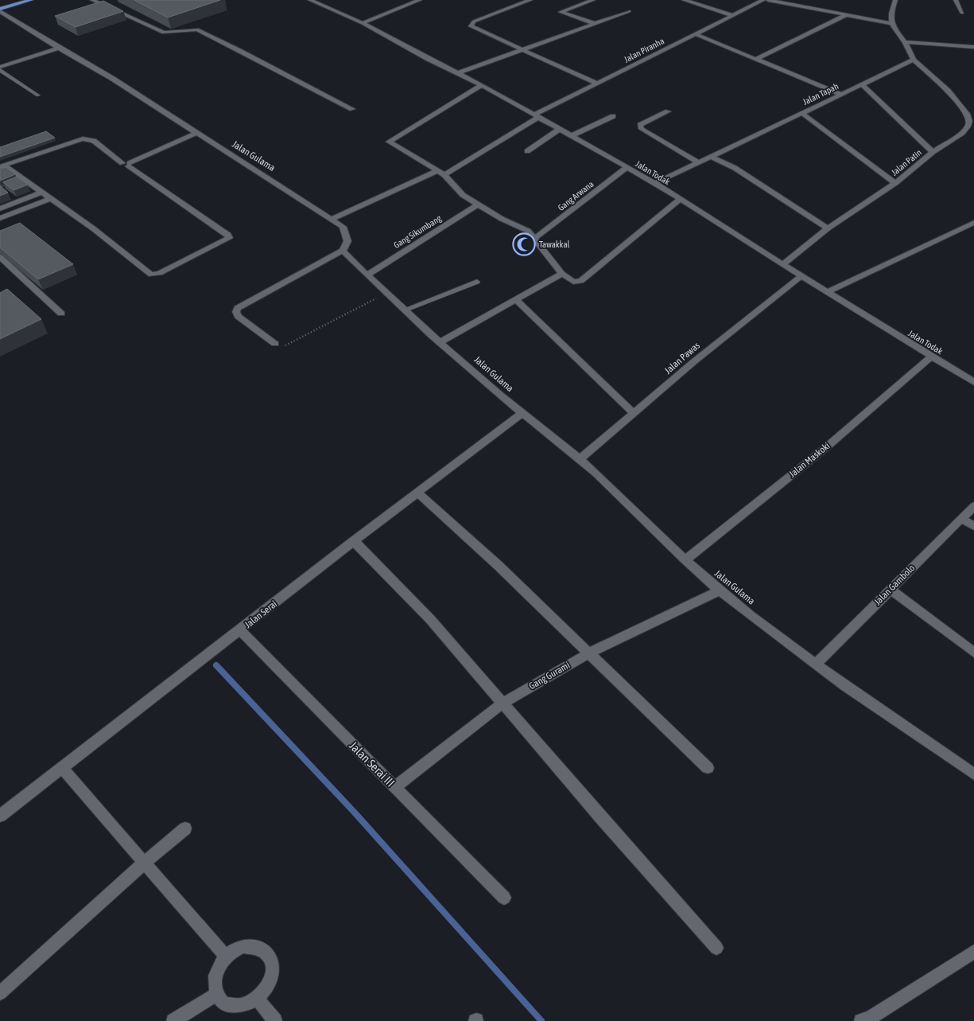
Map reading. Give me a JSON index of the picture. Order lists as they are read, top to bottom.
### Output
{
  "streets": {
    "street": [
      "Jalan Piranha",
      "Jalan Tapah",
      "Jalan Gulama",
      "Jalan Patin",
      "Jalan Todak",
      "Gang Arwana",
      "Gang Sikumbang",
      "Jalan Pawas",
      "Jalan Maskoki",
      "Jalan Gambolo",
      "Jalan Serai",
      "Gang Gurami",
      "Jalan Serai III"
    ]
  },
  "crossings": [
    ["Jalan Piranha", "Jalan Todak"],
    ["Jalan Tapah", "Jalan Patin"],
    ["Jalan Tapah", "Jalan Todak"],
    ["Jalan Gulama", "Gang Sikumbang"],
    ["Jalan Gulama", "Jalan Pawas"],
    ["Jalan Gulama", "Jalan Maskoki"],
    ["Jalan Gulama", "Jalan Gambolo"],
    ["Jalan Gulama", "Jalan Serai"],
    ["Jalan Gulama", "Gang Gurami"],
    ["Jalan Patin", "Jalan Todak"],
    ["Jalan Todak", "Gang Arwana"],
    ["Jalan Todak", "Jalan Pawas"],
    ["Jalan Todak", "Jalan Maskoki"],
    ["Jalan Serai", "Jalan Serai III"],
    ["Gang Gurami", "Jalan Serai III"]
  ],
  "places": {
    "mosque": ["Tawakkal"]
  }
}
